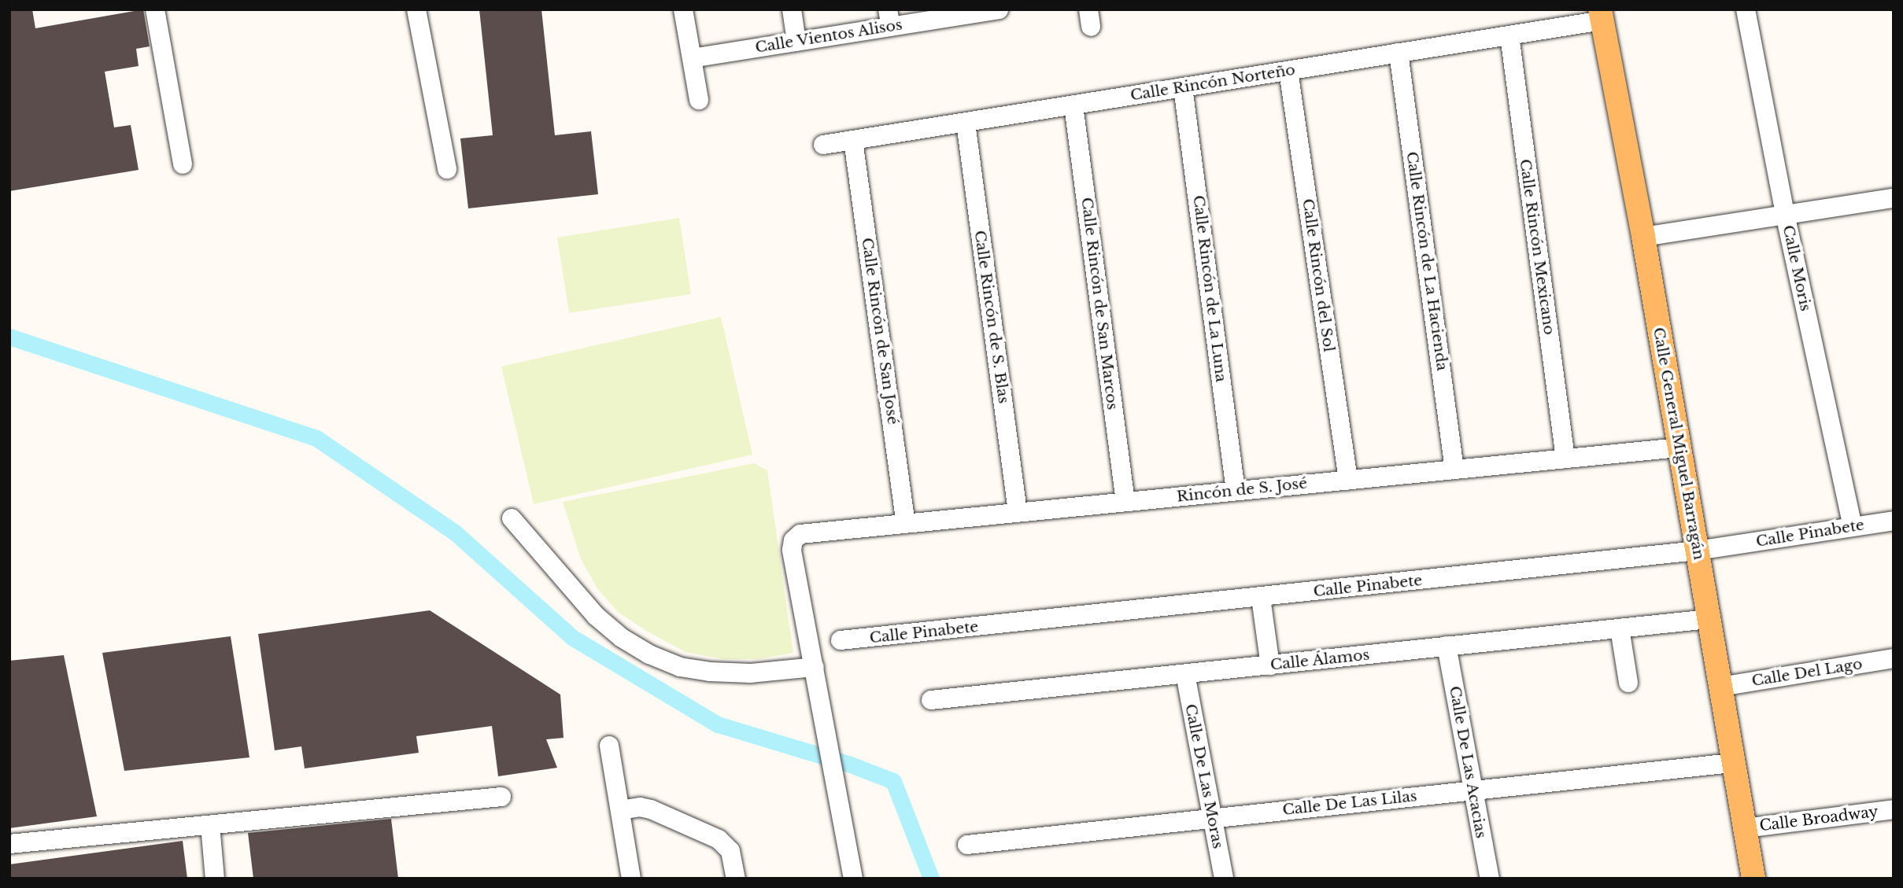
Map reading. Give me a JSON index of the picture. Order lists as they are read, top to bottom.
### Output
{
  "streets": {
    "main road": ["Calle General Miguel Barragán"],
    "street": [
      "Calle Vientos Alisos",
      "Calle Rincón Norteño",
      "Calle Rincón Mexicano",
      "Calle Rincón de La Hacienda",
      "Calle Moris",
      "Calle Rincón del Sol",
      "Calle Rincón de La Luna",
      "Calle Rincón de San Marcos",
      "Calle Rincón de S. Blas",
      "Calle Rincón de San José",
      "Rincón de S. José",
      "Calle Pinabete",
      "Calle Álamos",
      "Calle Del Lago",
      "Calle De Las Acacias",
      "Calle De Las Moras",
      "Calle De Las Lilas",
      "Calle Broadway"
    ]
  },
  "crossings": [
    ["Calle Rincón Norteño", "Calle Rincón Mexicano"],
    ["Calle Rincón Norteño", "Calle Rincón de La Hacienda"],
    ["Calle Rincón Norteño", "Calle Rincón del Sol"],
    ["Calle Rincón Norteño", "Calle Rincón de La Luna"],
    ["Calle Rincón Norteño", "Calle Rincón de San Marcos"],
    ["Calle Rincón Norteño", "Calle Rincón de S. Blas"],
    ["Calle Rincón Norteño", "Calle Rincón de San José"],
    ["Calle Rincón Norteño", "Calle General Miguel Barragán"],
    ["Calle Rincón Mexicano", "Rincón de S. José"],
    ["Calle Rincón de La Hacienda", "Rincón de S. José"],
    ["Calle Moris", "Calle Pinabete"],
    ["Calle Rincón del Sol", "Rincón de S. José"],
    ["Calle Rincón de La Luna", "Rincón de S. José"],
    ["Calle Rincón de San Marcos", "Rincón de S. José"],
    ["Calle Rincón de S. Blas", "Rincón de S. José"],
    ["Calle Rincón de San José", "Rincón de S. José"],
    ["Calle General Miguel Barragán", "Rincón de S. José"],
    ["Calle General Miguel Barragán", "Calle Pinabete"],
    ["Calle General Miguel Barragán", "Calle Álamos"],
    ["Calle General Miguel Barragán", "Calle Del Lago"],
    ["Calle General Miguel Barragán", "Calle De Las Lilas"],
    ["Calle General Miguel Barragán", "Calle Broadway"],
    ["Calle Álamos", "Calle De Las Acacias"],
    ["Calle Álamos", "Calle De Las Moras"],
    ["Calle De Las Acacias", "Calle De Las Lilas"],
    ["Calle De Las Moras", "Calle De Las Lilas"]
  ]
}
